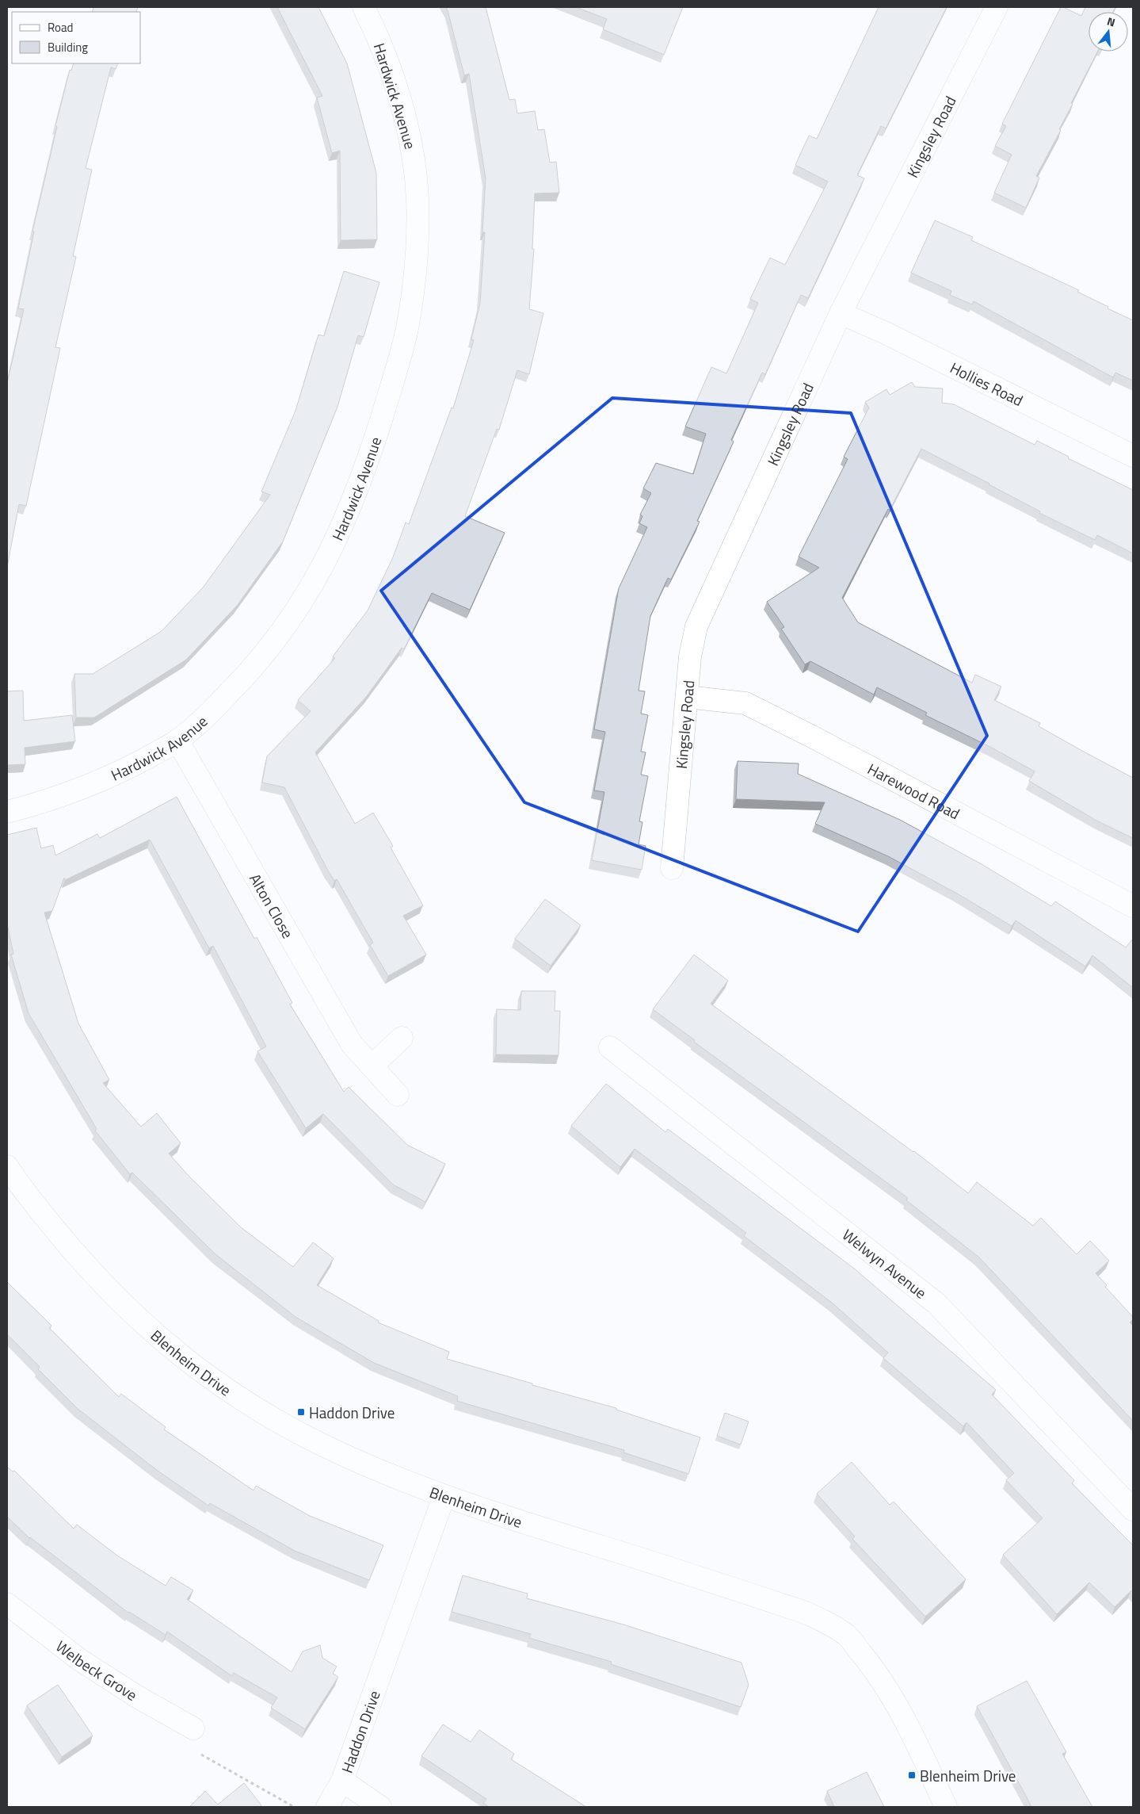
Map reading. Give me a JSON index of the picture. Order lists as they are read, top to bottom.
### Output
{
  "streets": {
    "street": [
      "Hardwick Avenue",
      "Kingsley Road",
      "Hollies Road",
      "Harewood Road",
      "Alton Close",
      "Welwyn Avenue",
      "Blenheim Drive",
      "Welbeck Grove",
      "Haddon Drive"
    ]
  },
  "crossings": [
    ["Hardwick Avenue", "Alton Close"],
    ["Kingsley Road", "Hollies Road"],
    ["Kingsley Road", "Harewood Road"],
    ["Blenheim Drive", "Haddon Drive"]
  ],
  "places": {
    "transit": ["Haddon Drive", "Blenheim Drive"]
  },
  "legend": ["Road", "Building"],
  "north": "top"
}
